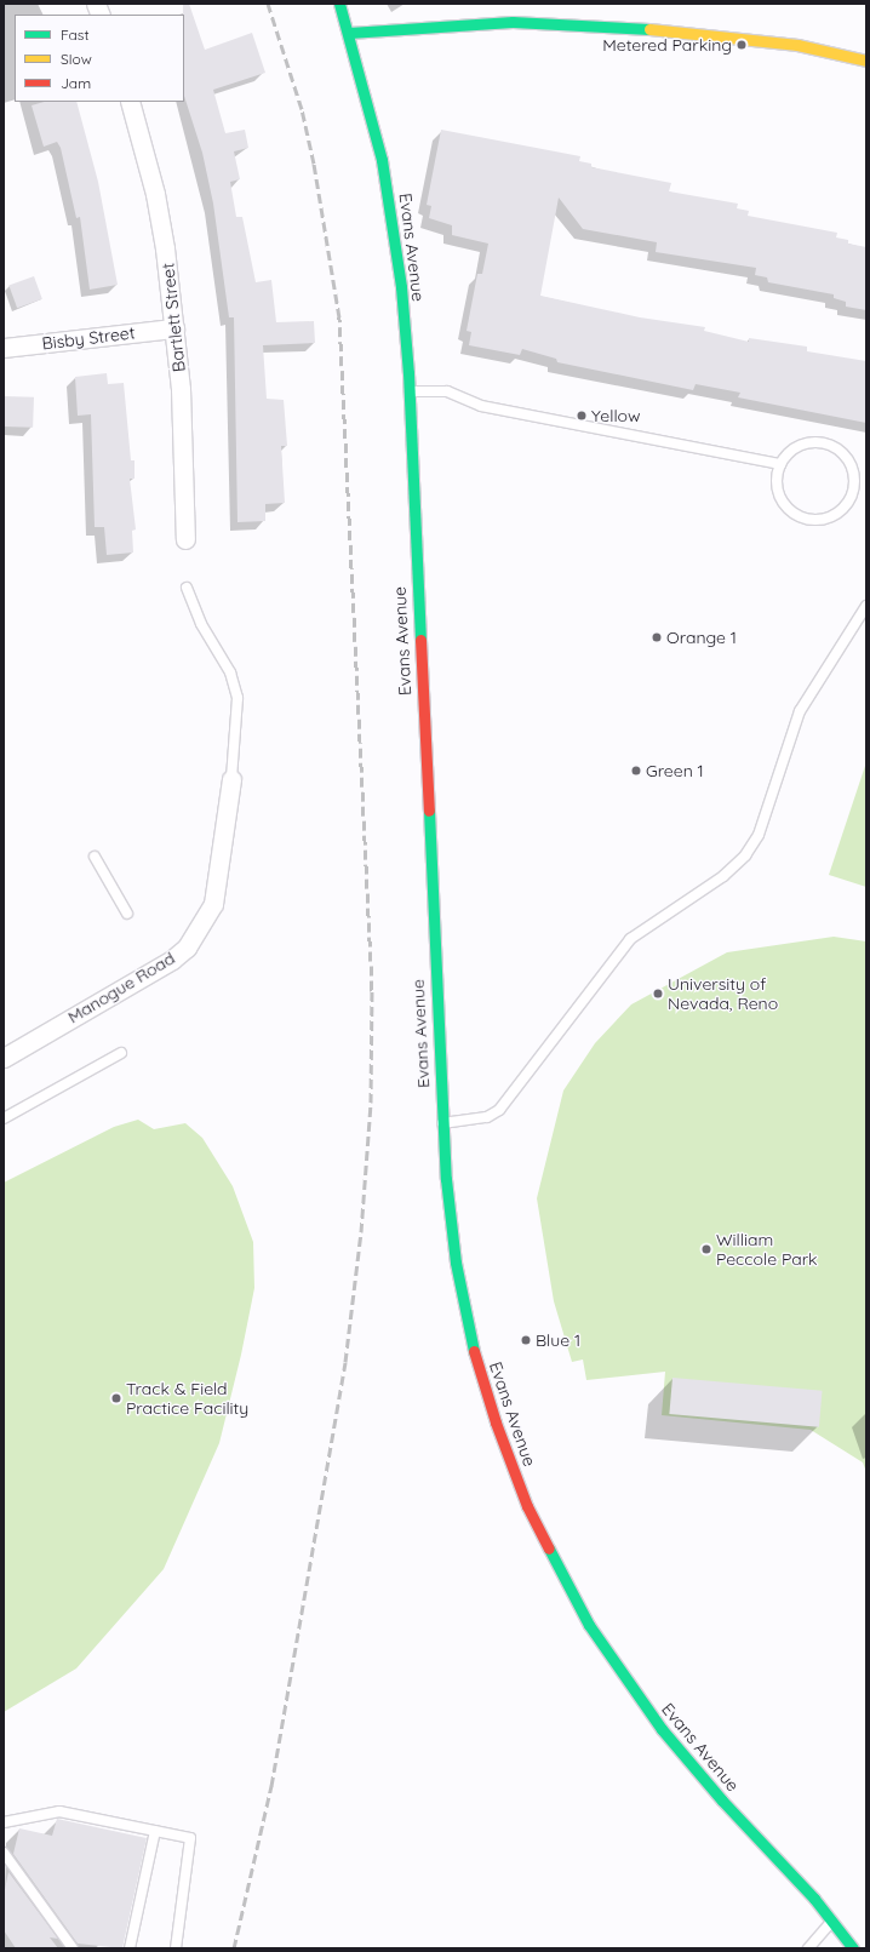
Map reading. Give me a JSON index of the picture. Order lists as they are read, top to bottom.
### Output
{
  "streets": {
    "street": [
      "Evans Avenue",
      "Bartlett Street",
      "Bisby Street",
      "Manogue Road"
    ]
  },
  "crossings": [
    ["Bartlett Street", "Bisby Street"]
  ],
  "places": [
    "Metered Parking",
    "Yellow",
    "Orange 1",
    "Green 1",
    "University of Nevada, Reno",
    "William Peccole Park",
    "Blue 1",
    "Track & Field Practice Facility"
  ],
  "legend": ["Fast", "Slow", "Jam"]
}
